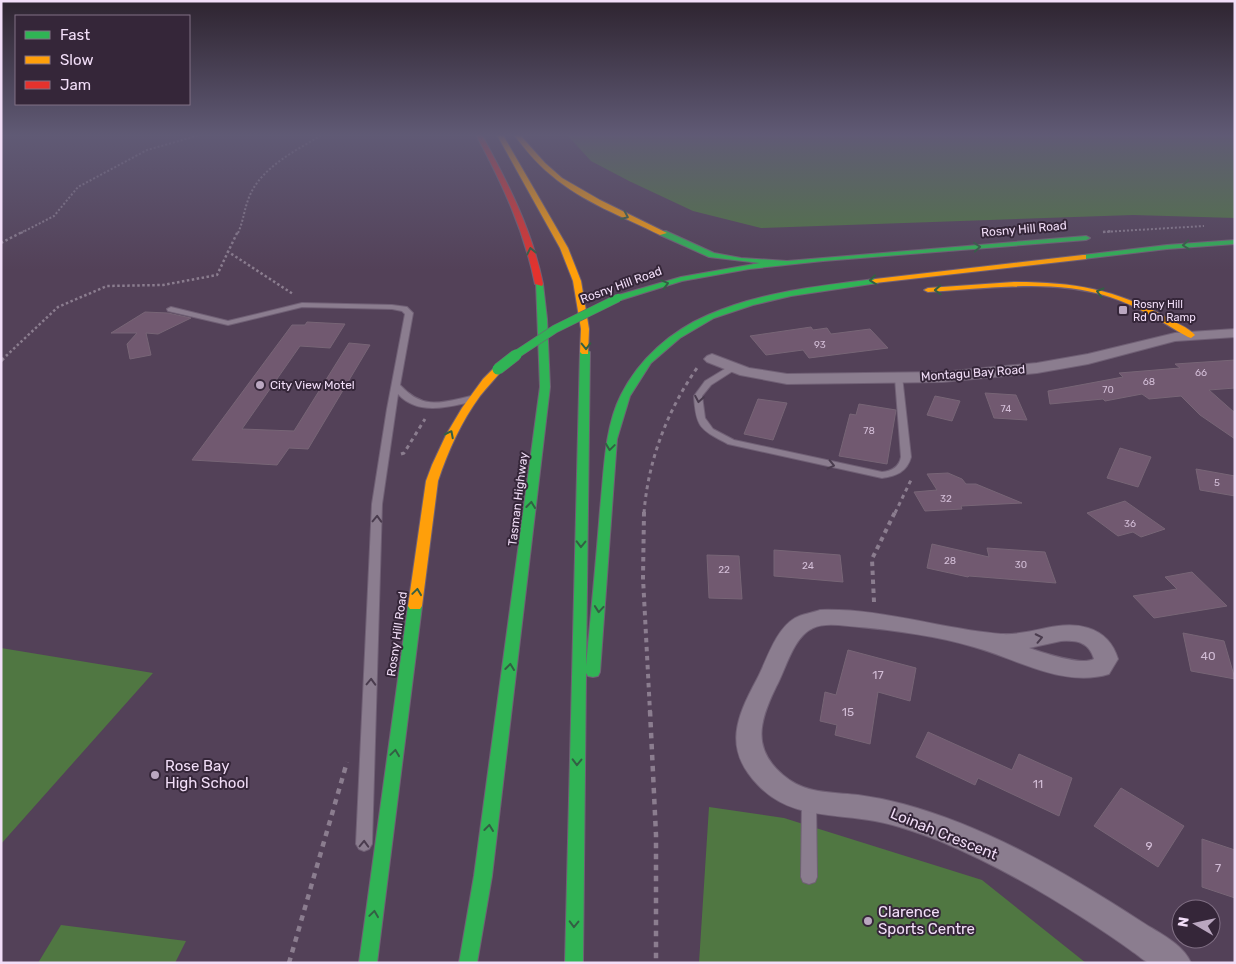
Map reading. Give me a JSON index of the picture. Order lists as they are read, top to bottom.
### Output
{
  "streets": {
    "main road": ["Rosny Hill Road", "Tasman Highway"],
    "street": ["Montagu Bay Road", "Loinah Crescent"]
  },
  "one_way": ["Rosny Hill Road"],
  "places": {
    "transit": ["Rosny Hill Rd On Ramp"],
    "other": ["City View Motel", "Rose Bay High School", "Clarence Sports Centre"]
  },
  "house_numbers": [
    "93",
    "66",
    "68",
    "70",
    "74",
    "78",
    "5",
    "32",
    "36",
    "28",
    "30",
    "24",
    "22",
    "40",
    "17",
    "15",
    "11",
    "9",
    "7"
  ],
  "legend": ["Fast", "Slow", "Jam"],
  "north": "left"
}
